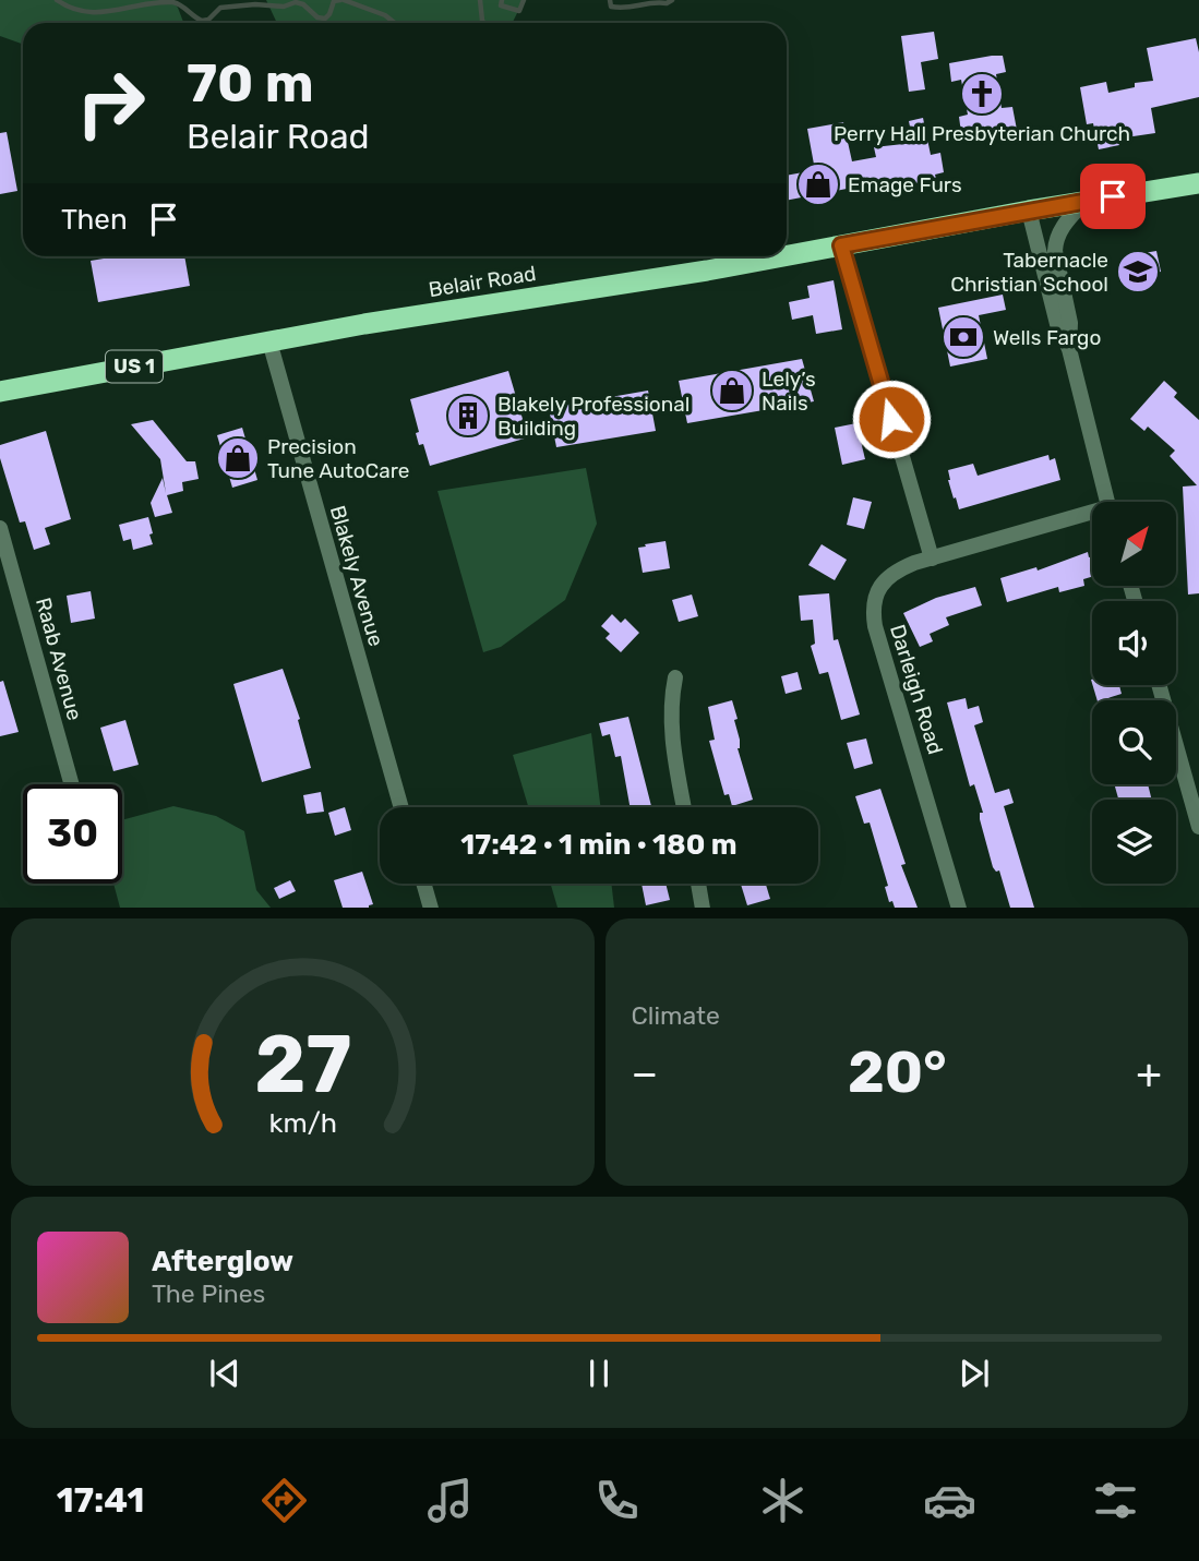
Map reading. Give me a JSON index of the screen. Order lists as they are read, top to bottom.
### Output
{
  "streets": {
    "highway": ["Belair Road", "US 1"],
    "street": ["Blakely Avenue", "Raab Avenue", "Darleigh Road"]
  },
  "crossings": [
    ["Belair Road", "Blakely Avenue"]
  ],
  "places": {
    "church": ["Perry Hall Presbyterian Church"],
    "shop": ["Emage Furs", "Lely’s Nails", "Precision Tune AutoCare"],
    "school or university": ["Tabernacle Christian School"],
    "bank": ["Wells Fargo"],
    "building": ["Blakely Professional Building"]
  },
  "north": "top right",
  "page": {
    "turn": ["70 m", "Belair Road"],
    "then": "Then",
    "limit": "30",
    "trip": "17:42 · 1 min · 180 m",
    "tile": "Climate",
    "heat": ["−", "20°", "+"],
    "song": ["Afterglow", "The Pines"],
    "tabs": "17:41",
    "gauge": ["27", "km/h"]
  }
}
